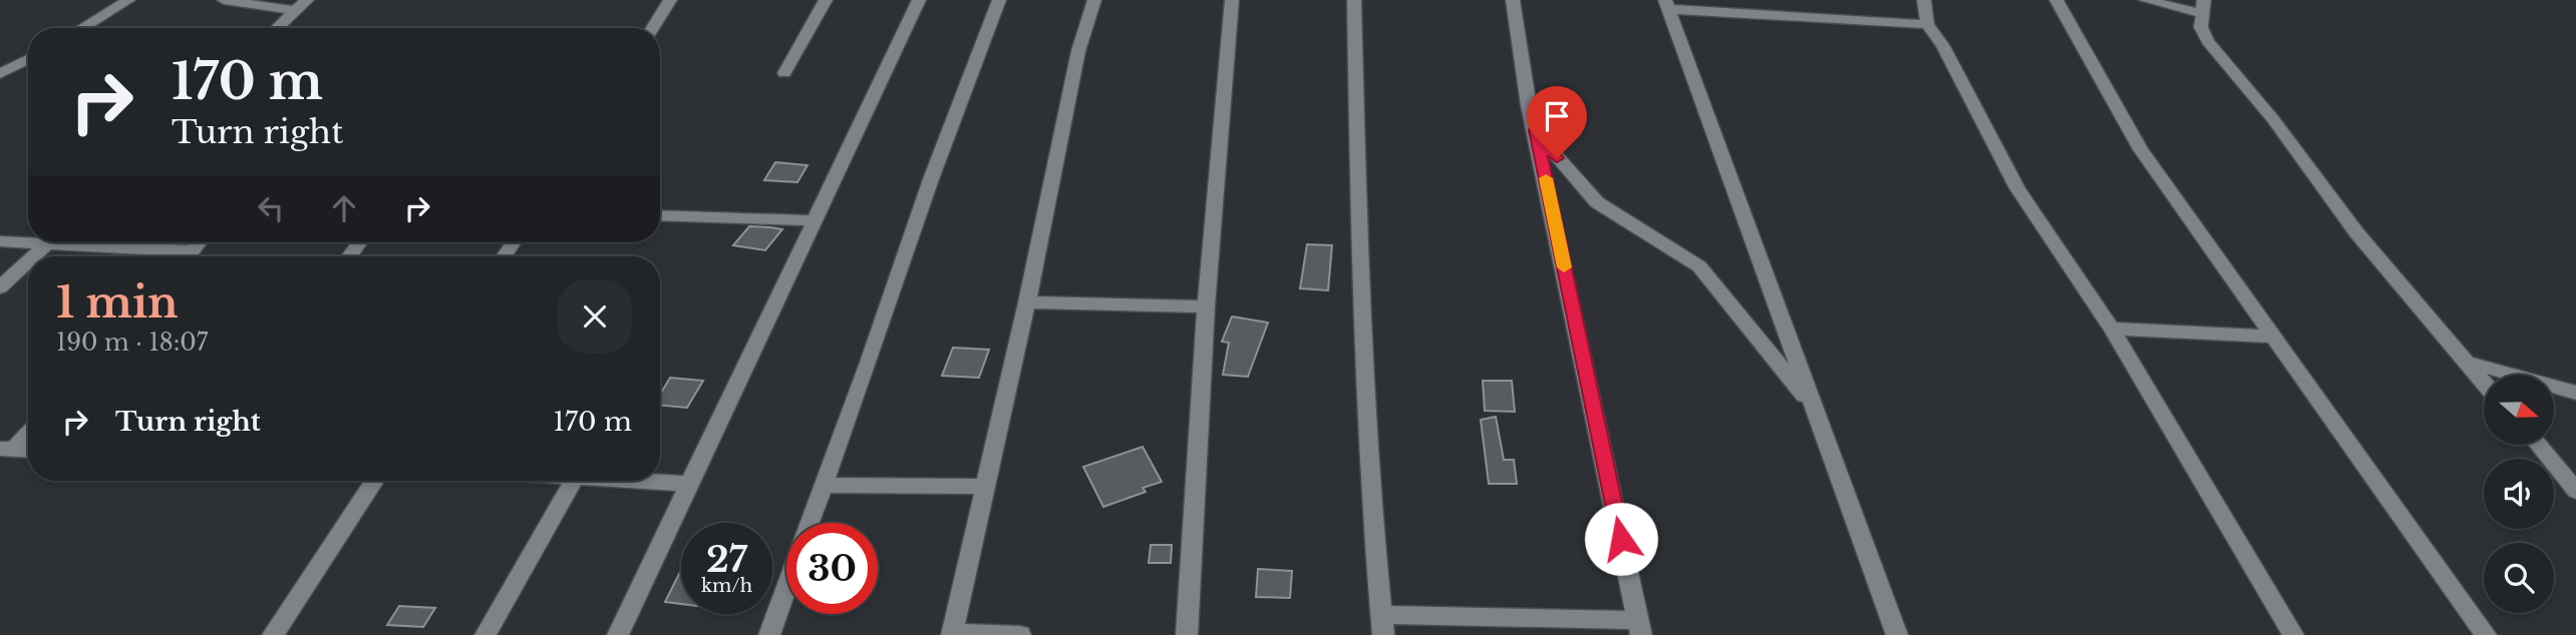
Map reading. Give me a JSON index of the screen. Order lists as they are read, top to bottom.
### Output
{
  "north": "right",
  "page": {
    "turn": ["170 m", "Turn right"],
    "heading": ["1 min", "190 m · 18:07"],
    "list": [
      {
        "name": "Turn right",
        "value": "170 m"
      }
    ],
    "speed": "27 km/h",
    "limit": "30"
  }
}
